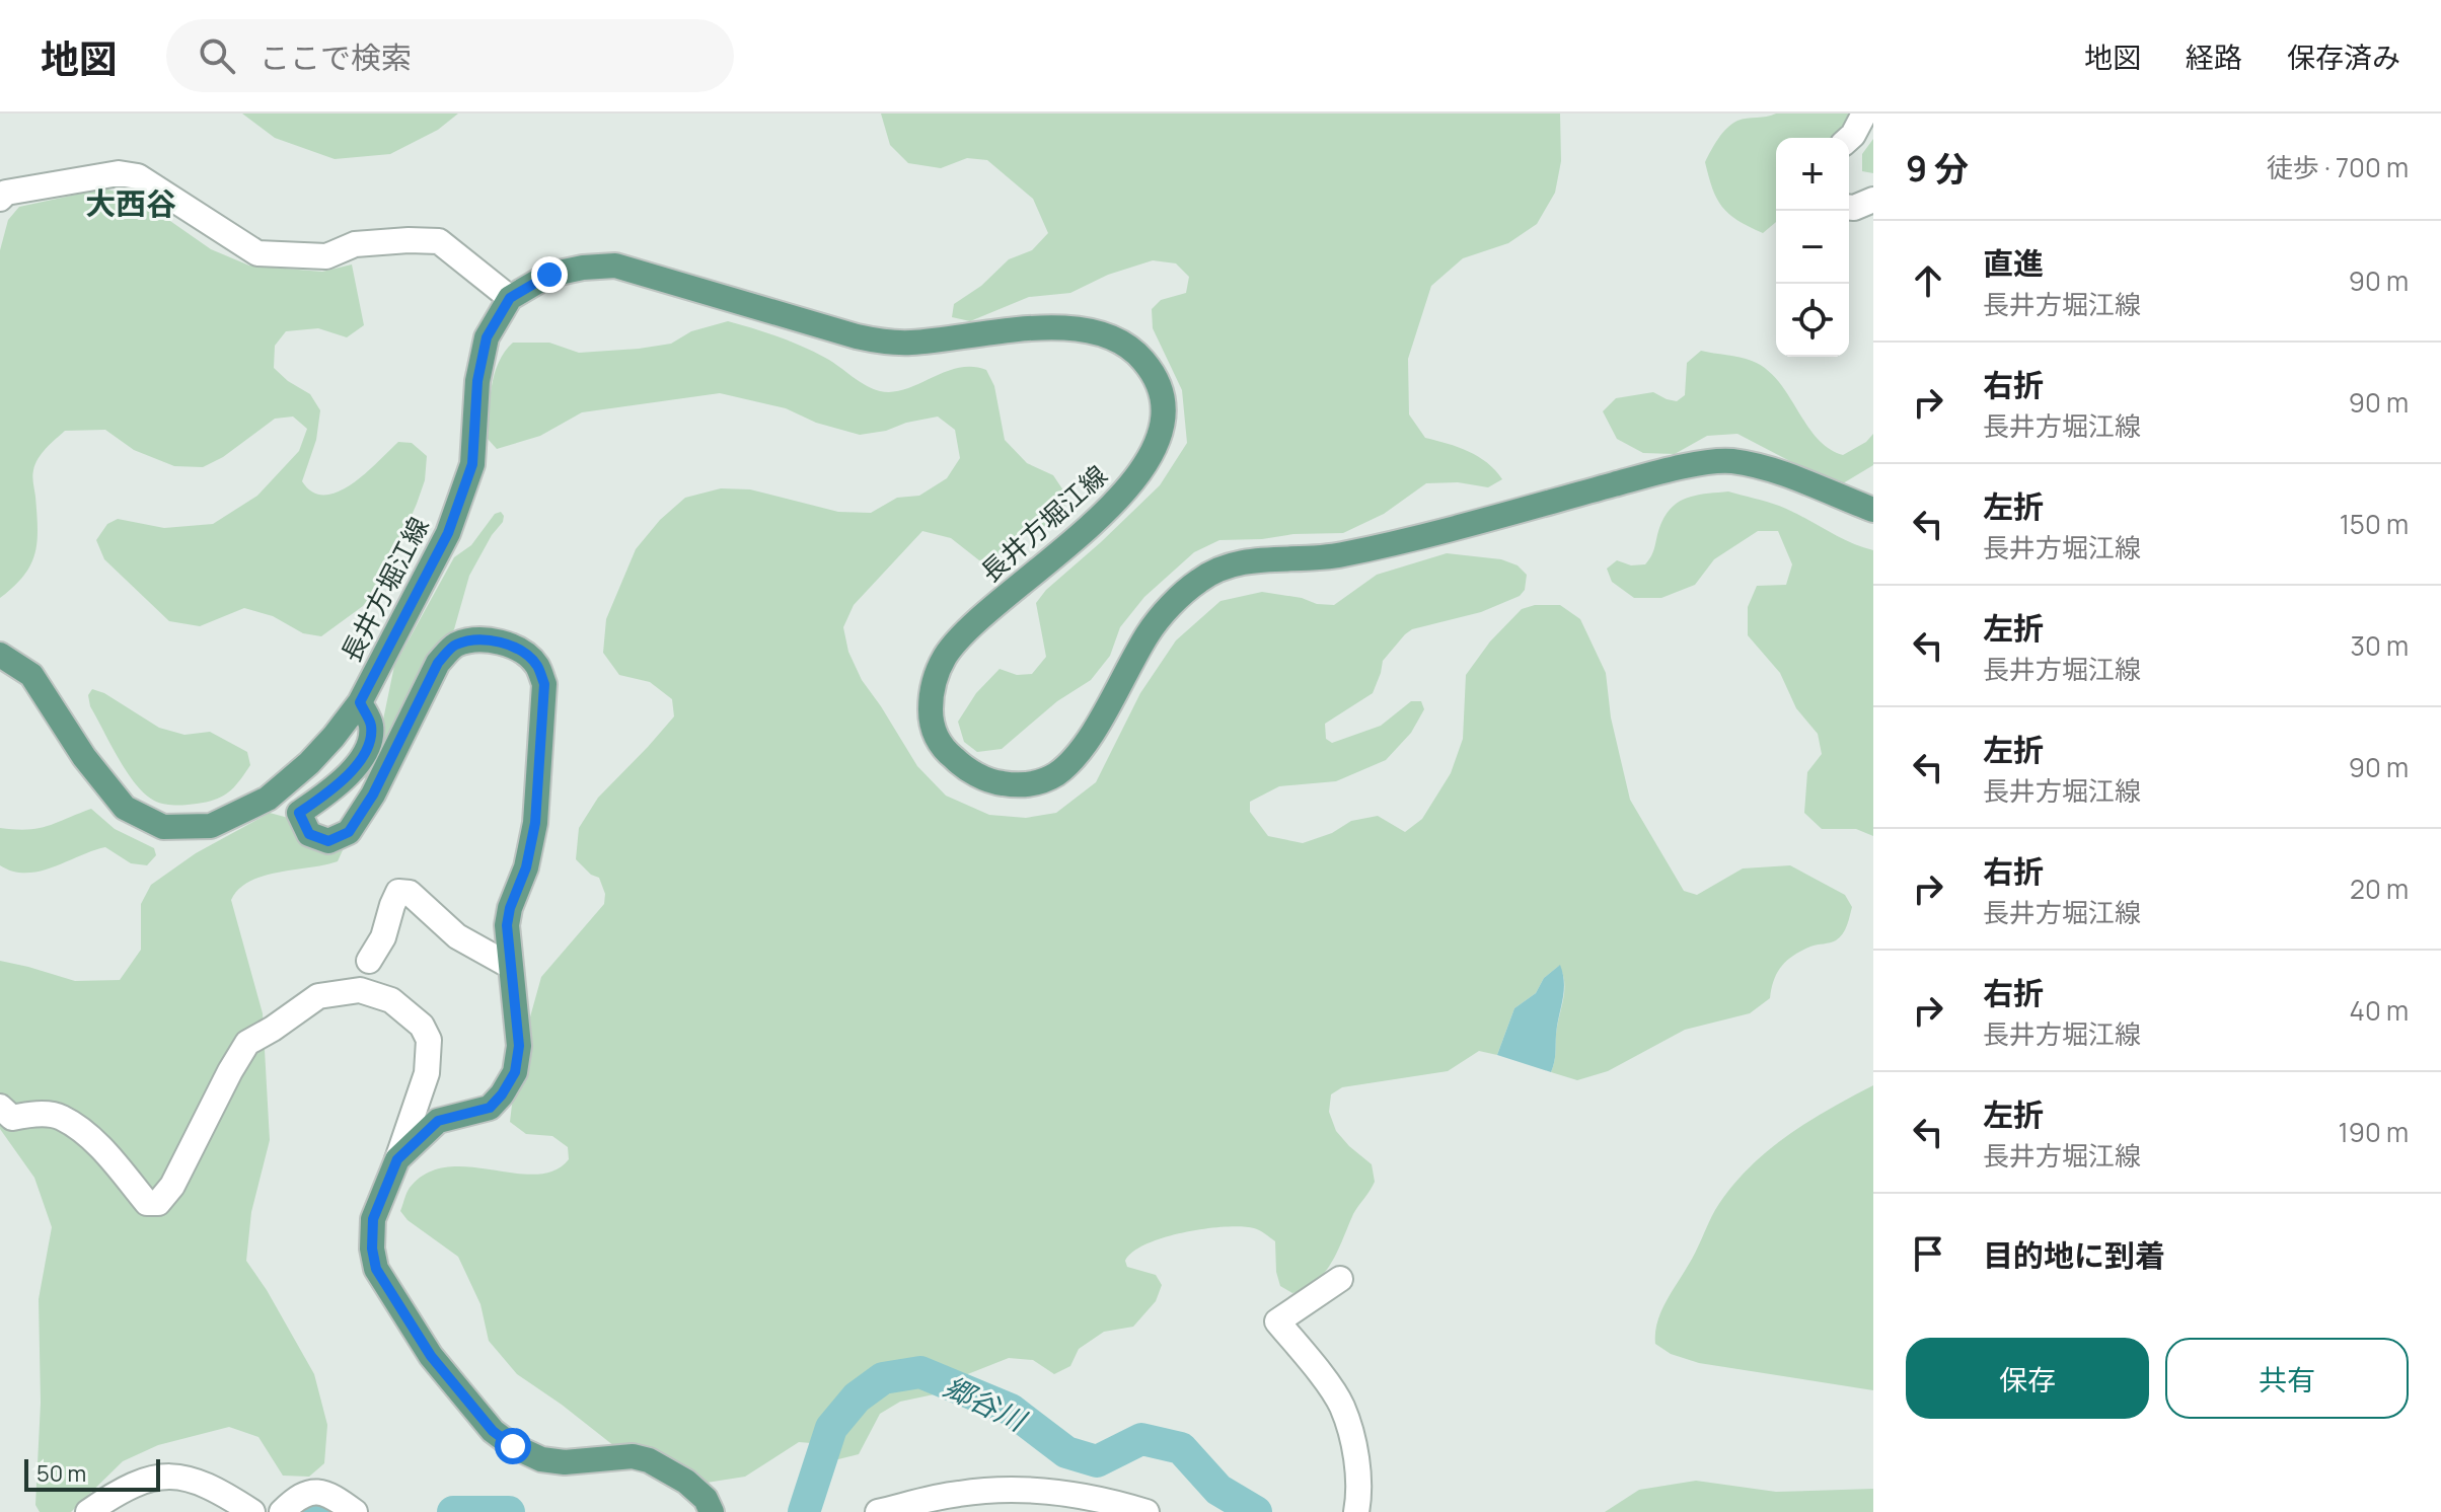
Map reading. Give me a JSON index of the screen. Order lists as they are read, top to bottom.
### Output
{
  "streets": {
    "main road": ["長井方堀江線"]
  },
  "districts": ["大西谷"],
  "water": ["郷谷川"],
  "scale_bar": "50 m",
  "page": {
    "header": "地図",
    "search": "ここで検索",
    "nav": ["地図", "経路", "保存済み"],
    "heading": ["9 分", "徒歩 · 700 m"],
    "map_buttons": ["+", "−"],
    "list": [
      ["直進", "長井方堀江線", "90 m"],
      ["右折", "長井方堀江線", "90 m"],
      ["左折", "長井方堀江線", "150 m"],
      ["左折", "長井方堀江線", "30 m"],
      ["左折", "長井方堀江線", "90 m"],
      ["右折", "長井方堀江線", "20 m"],
      ["右折", "長井方堀江線", "40 m"],
      ["左折", "長井方堀江線", "190 m"],
      "目的地に到着"
    ],
    "buttons": ["保存", "共有"],
    "scale": "50 m"
  }
}
